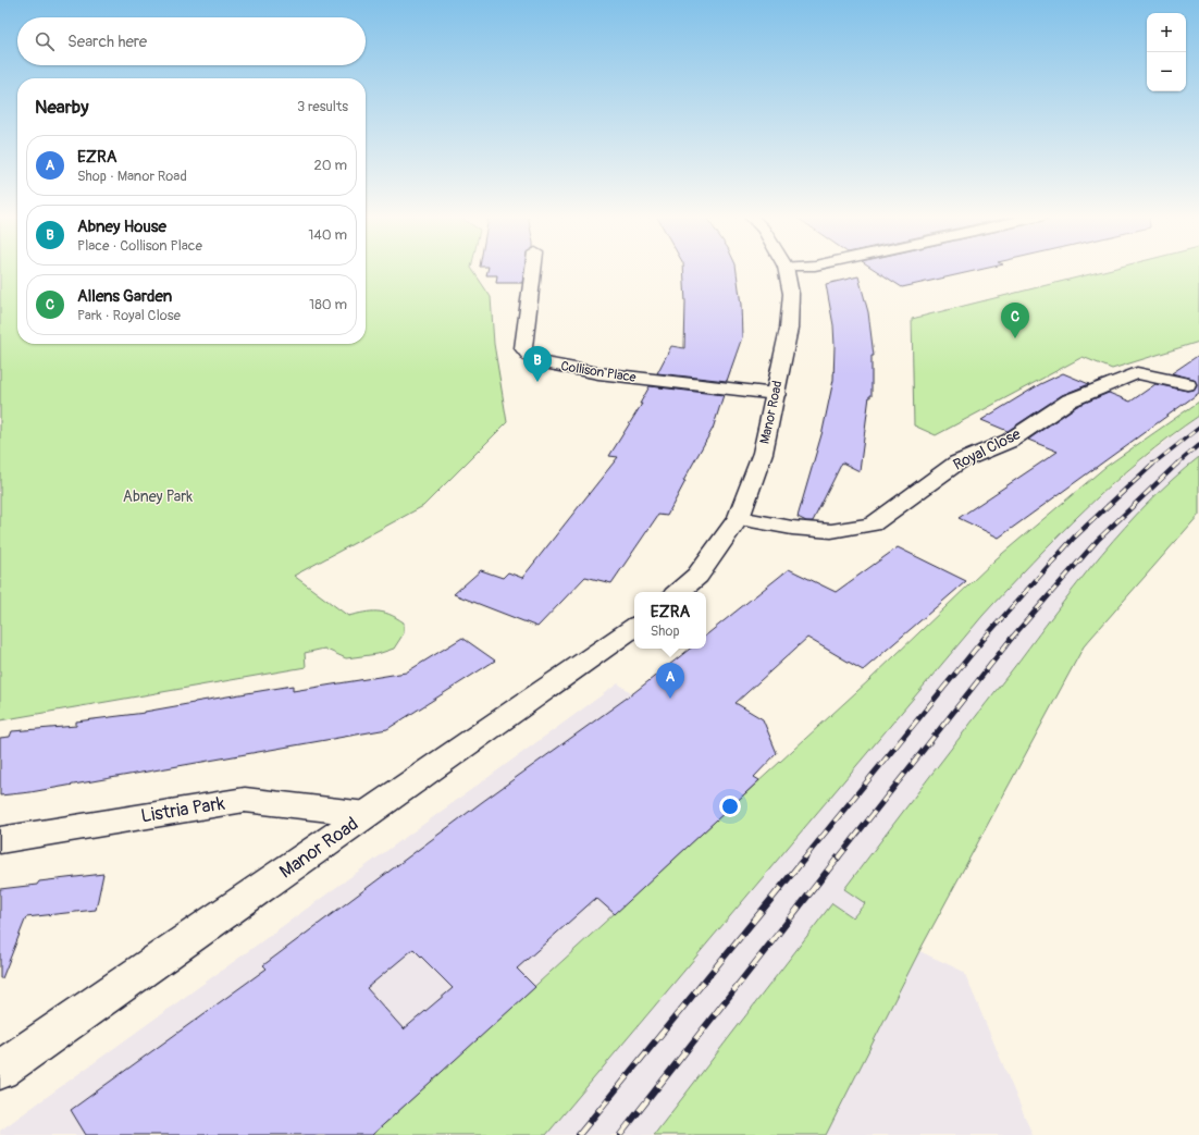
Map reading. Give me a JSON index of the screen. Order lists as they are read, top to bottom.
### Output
{
  "streets": {
    "street": [
      "Collison Place",
      "Manor Road",
      "Royal Close",
      "Listria Park"
    ]
  },
  "crossings": [
    ["Collison Place", "Manor Road"],
    ["Manor Road", "Royal Close"],
    ["Manor Road", "Listria Park"]
  ],
  "parks": ["Abney Park"],
  "page": {
    "map_buttons": ["+", "−"],
    "search": "Search here",
    "heading": ["Nearby", "3 results"],
    "list": [
      {
        "mark": "A",
        "name": "EZRA",
        "note": "Shop · Manor Road",
        "value": "20 m"
      },
      {
        "mark": "B",
        "name": "Abney House",
        "note": "Place · Collison Place",
        "value": "140 m"
      },
      {
        "mark": "C",
        "name": "Allens Garden",
        "note": "Park · Royal Close",
        "value": "180 m"
      }
    ],
    "pins": ["C", "B", "A"],
    "popup": ["EZRA", "Shop"]
  }
}
